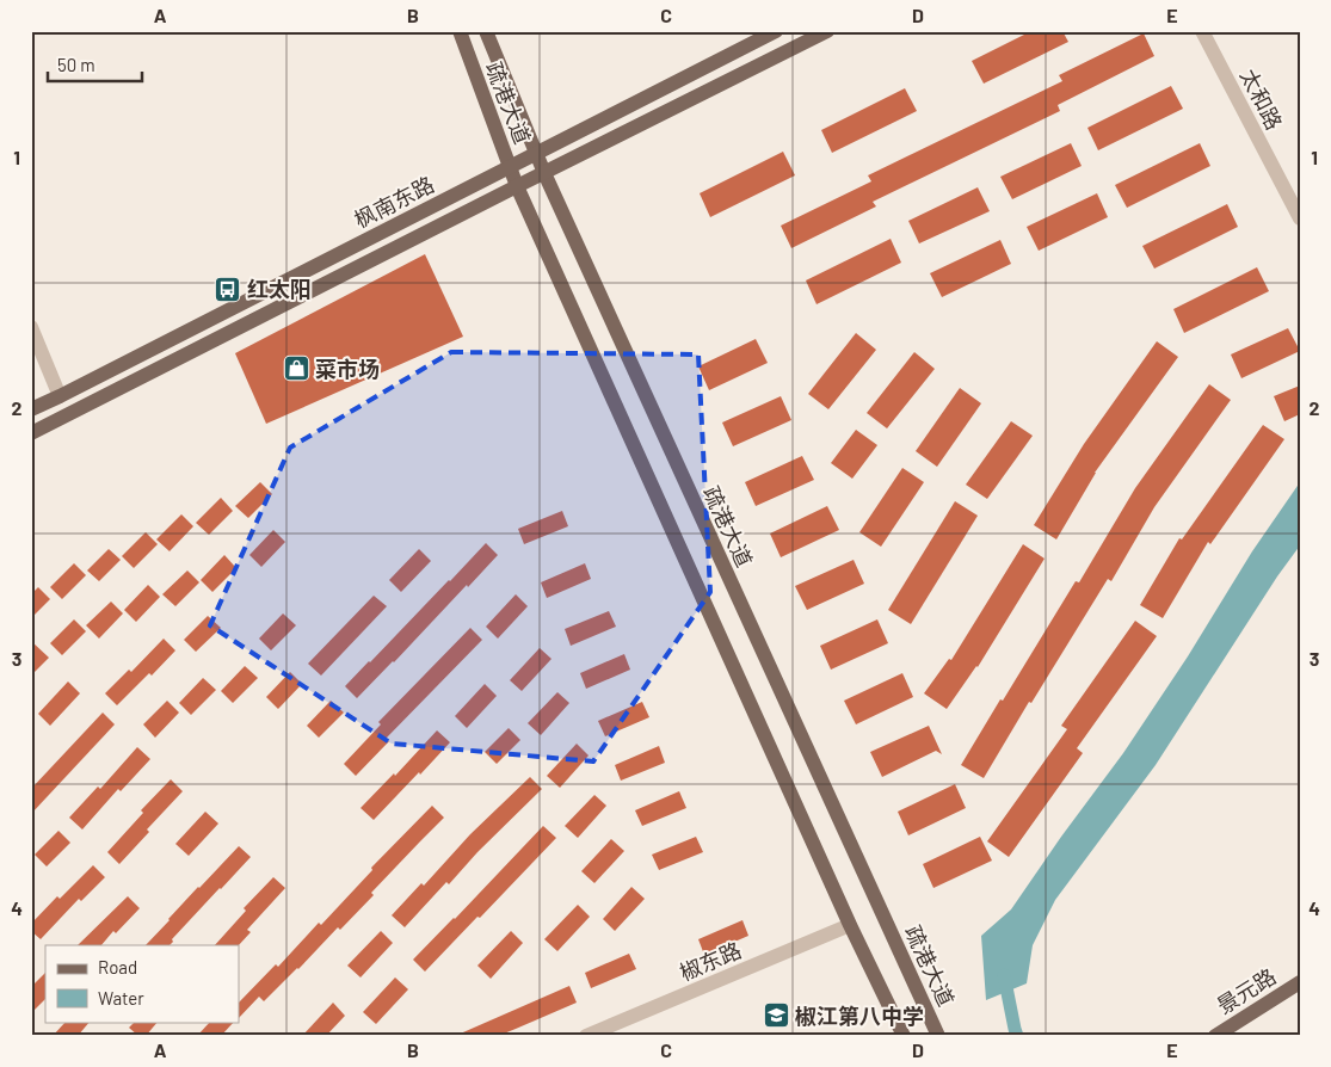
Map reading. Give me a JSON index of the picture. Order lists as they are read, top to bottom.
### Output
{
  "streets": {
    "main road": ["疏港大道", "枫南东路", "景元路"],
    "street": ["太和路", "椒东路"]
  },
  "crossings": [
    ["疏港大道", "枫南东路"],
    ["疏港大道", "椒东路"]
  ],
  "places": {
    "bus stop": ["红太阳"],
    "shop": ["菜市场"],
    "school or university": ["椒江第八中学"]
  },
  "legend": ["Road", "Water"],
  "scale_bar": "50 m",
  "grid": {
    "columns": [
      "A",
      "B",
      "C",
      "D",
      "E"
    ],
    "rows": [
      "1",
      "2",
      "3",
      "4"
    ]
  }
}
